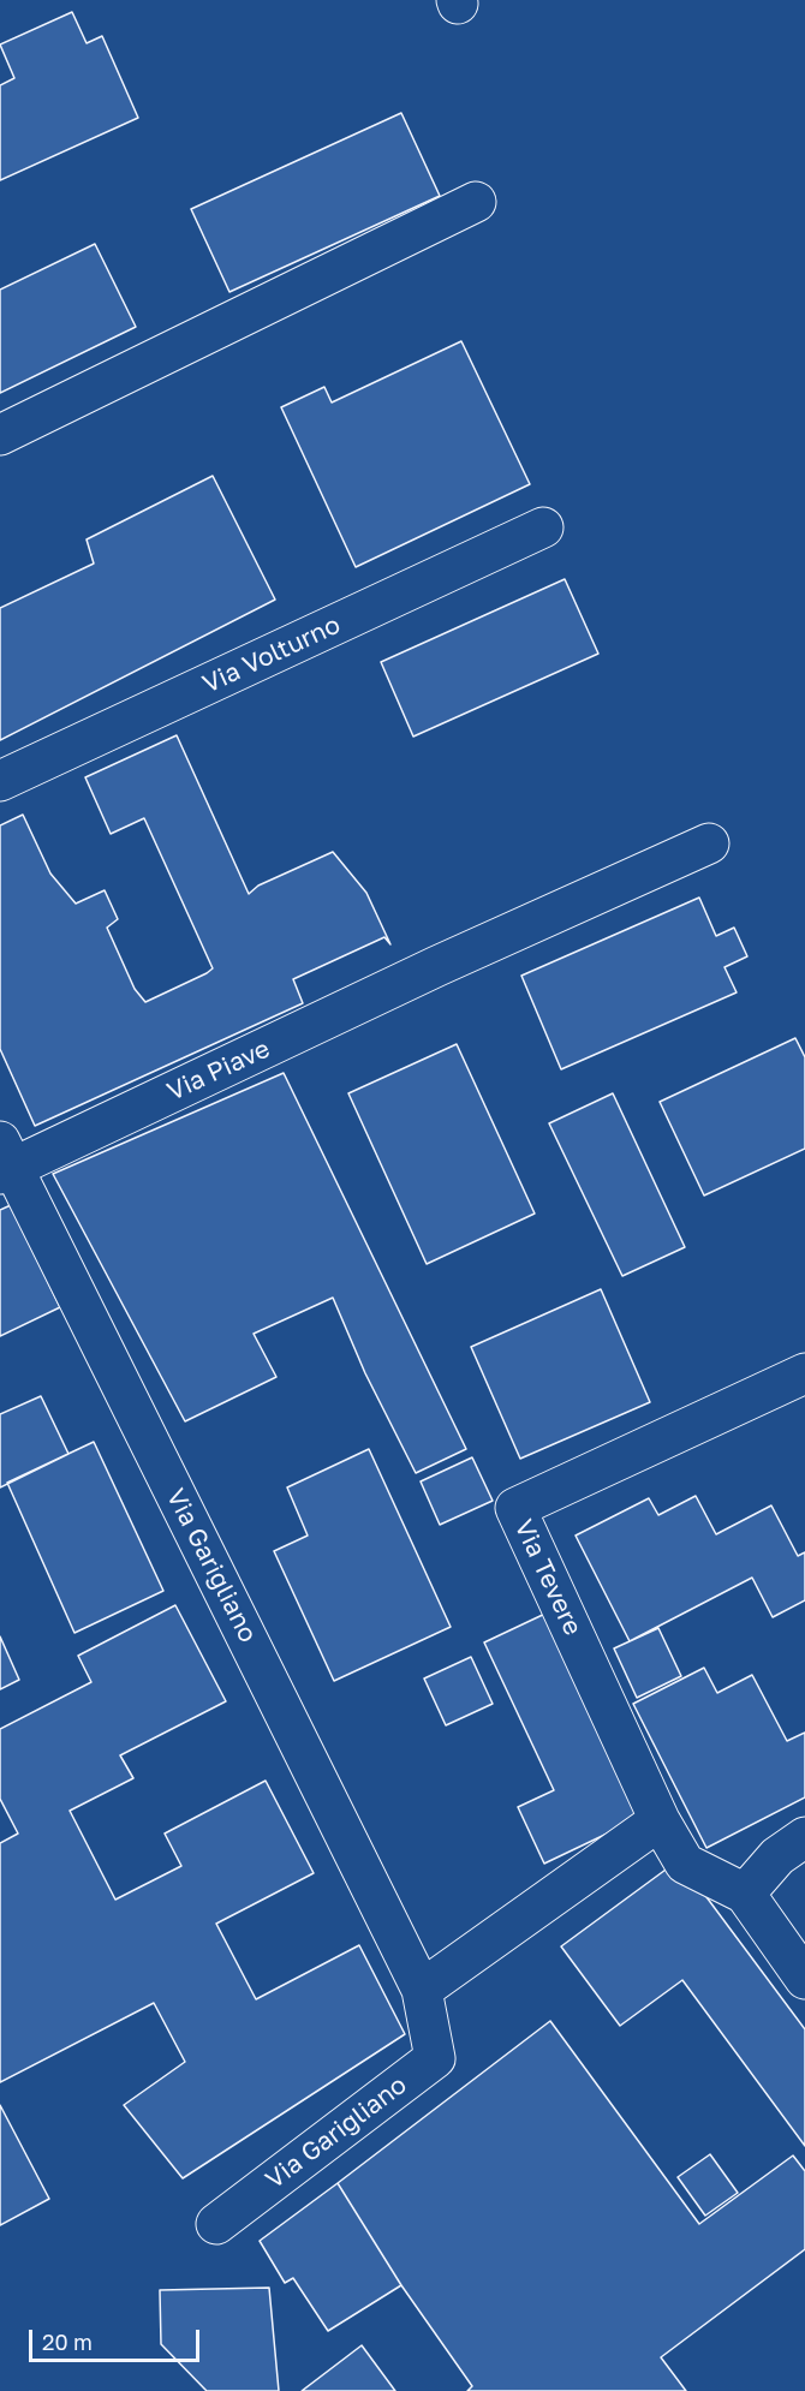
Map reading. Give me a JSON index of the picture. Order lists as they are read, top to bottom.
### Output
{
  "streets": {
    "street": [
      "Via Volturno",
      "Via Piave",
      "Via Garigliano",
      "Via Tevere"
    ]
  },
  "crossings": [
    ["Via Piave", "Via Garigliano"]
  ],
  "scale_bar": "20 m"
}
